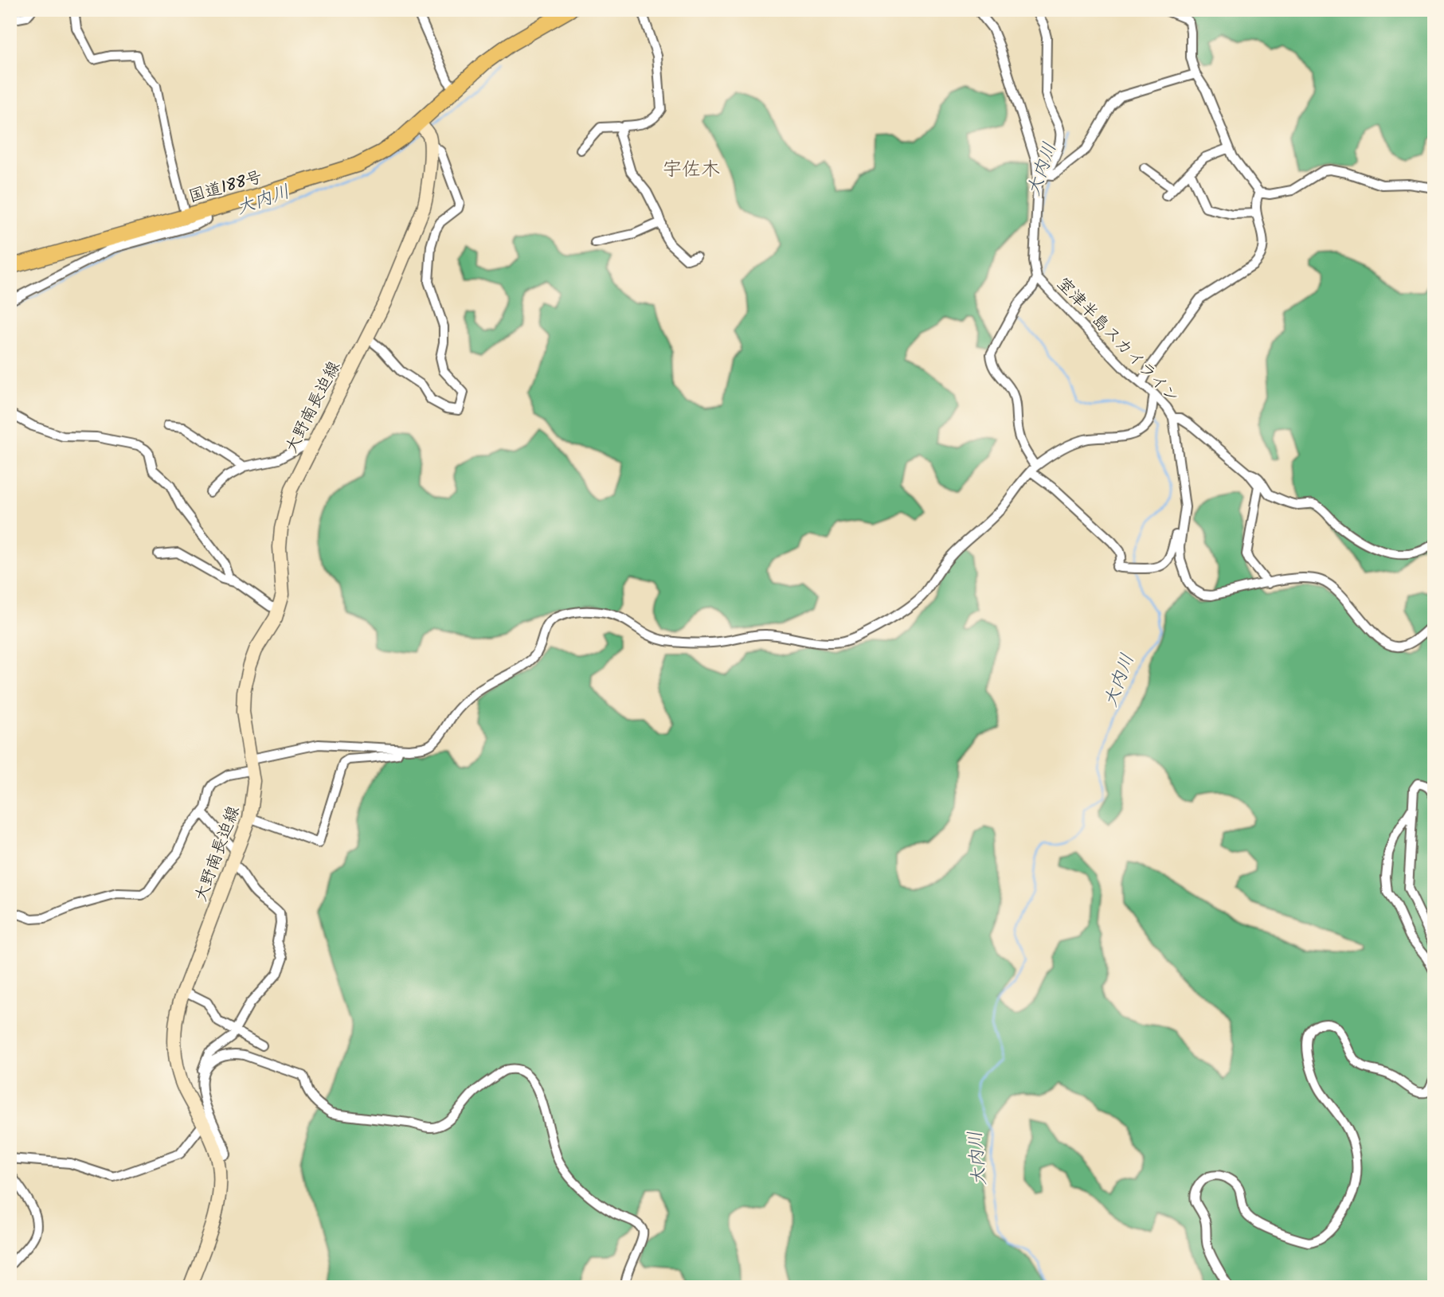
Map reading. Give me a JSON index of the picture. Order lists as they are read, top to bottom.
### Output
{
  "streets": {
    "highway": ["国道188号"],
    "main road": ["大野南長迫線"],
    "street": ["室津半島スカイライン"]
  },
  "crossings": [
    ["国道188号", "大野南長迫線"]
  ],
  "districts": ["宇佐木"],
  "water": ["大内川"]
}
